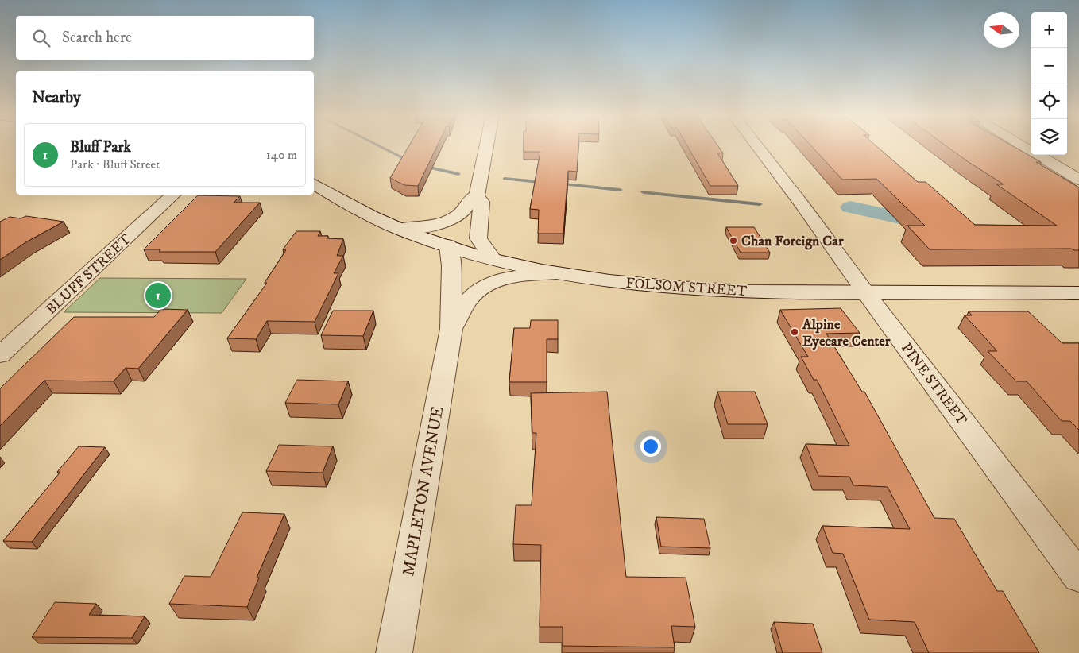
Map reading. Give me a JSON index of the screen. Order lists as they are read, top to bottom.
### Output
{
  "streets": {
    "street": [
      "BLUFF STREET",
      "FOLSOM STREET",
      "PINE STREET",
      "MAPLETON AVENUE"
    ]
  },
  "crossings": [
    ["FOLSOM STREET", "PINE STREET"],
    ["FOLSOM STREET", "MAPLETON AVENUE"]
  ],
  "places": ["Chan Foreign Car", "Alpine Eyecare Center"],
  "north": "left",
  "page": {
    "map_buttons": ["+", "−"],
    "search": "Search here",
    "heading": "Nearby",
    "list": [
      {
        "mark": "1",
        "name": "Bluff Park",
        "note": "Park · Bluff Street",
        "value": "140 m"
      }
    ],
    "pins": "1"
  }
}
